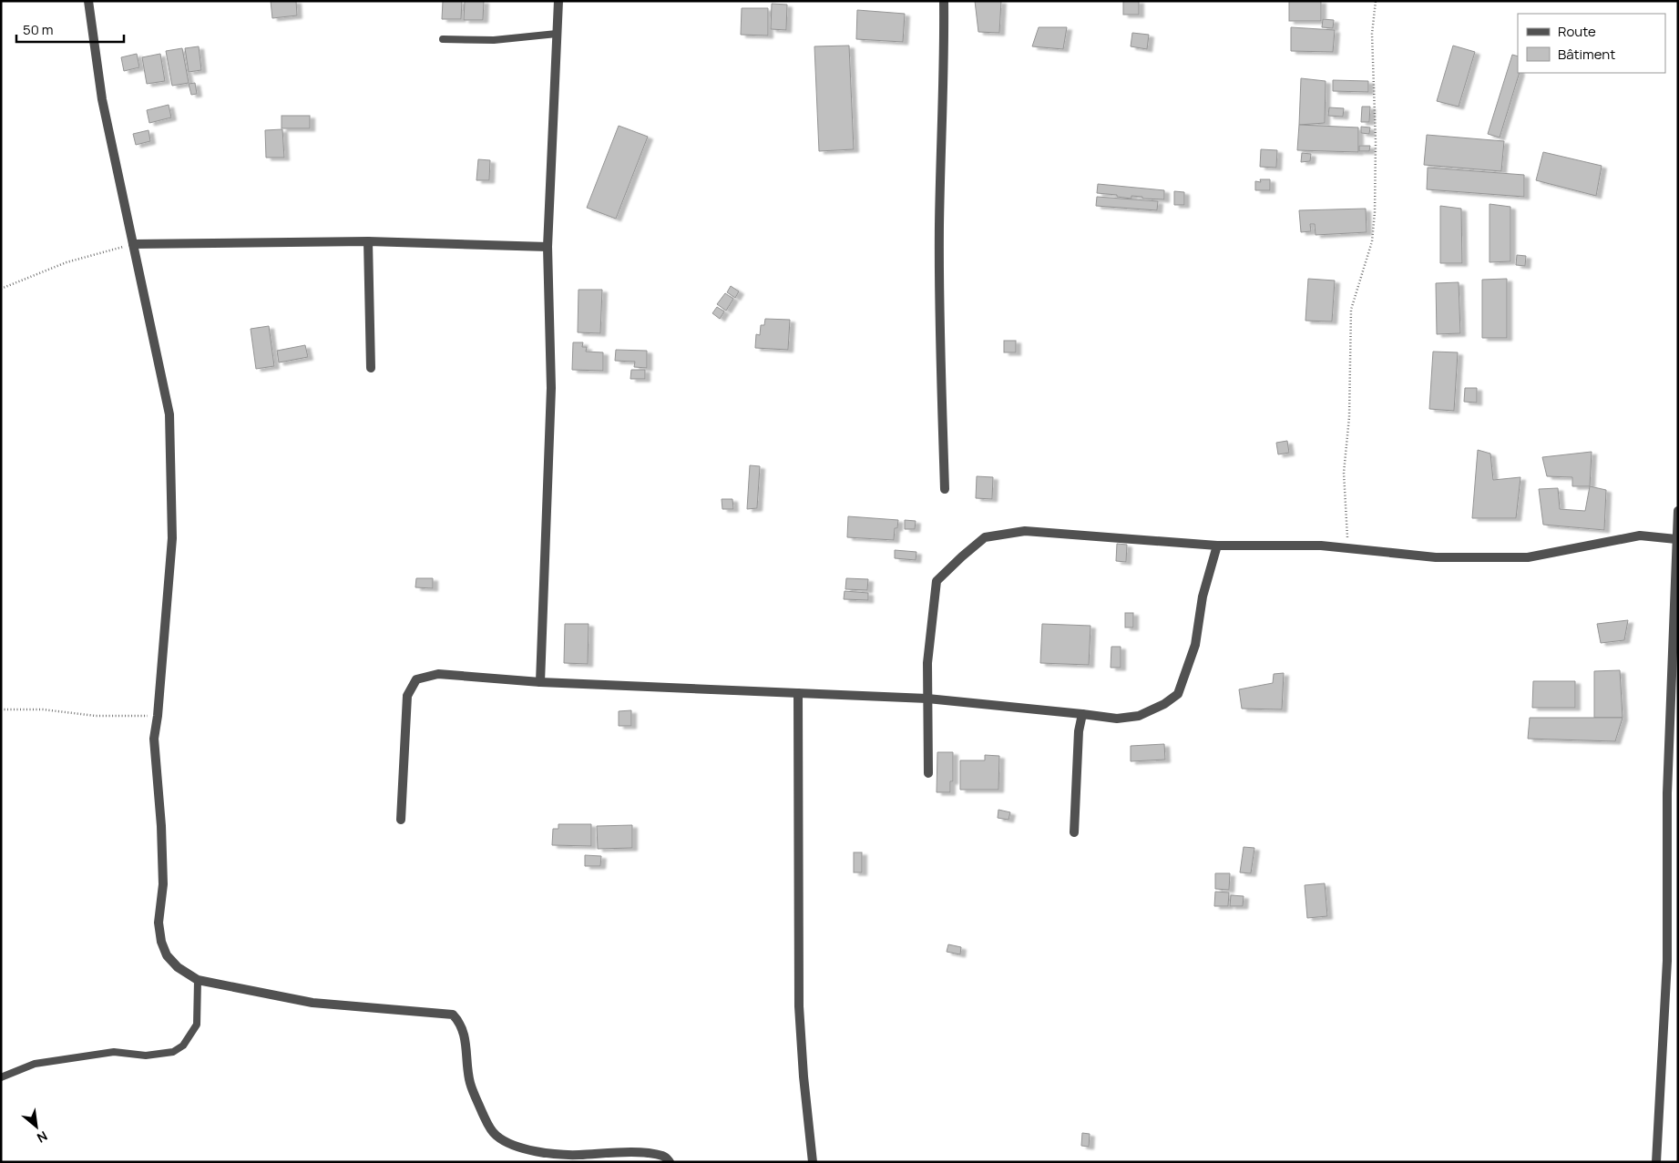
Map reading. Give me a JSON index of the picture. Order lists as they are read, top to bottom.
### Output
{
  "legend": ["Route", "Bâtiment"],
  "scale_bar": "50 m",
  "north": "bottom right"
}
